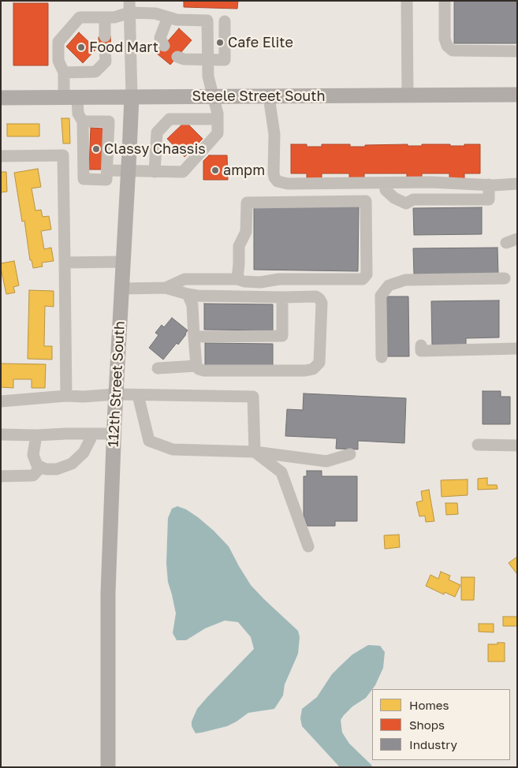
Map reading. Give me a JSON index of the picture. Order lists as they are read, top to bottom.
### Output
{
  "streets": {
    "main road": ["Steele Street South", "112th Street South"]
  },
  "crossings": [
    ["Steele Street South", "112th Street South"]
  ],
  "places": [
    "Cafe Elite",
    "Food Mart",
    "Classy Chassis",
    "ampm"
  ],
  "legend": ["Homes", "Shops", "Industry"]
}
